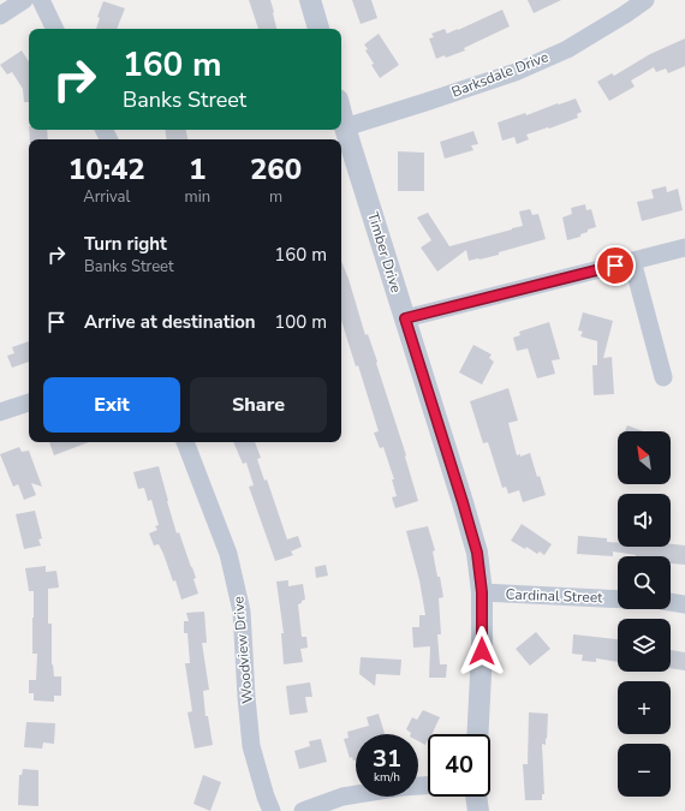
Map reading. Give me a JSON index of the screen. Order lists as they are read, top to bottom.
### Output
{
  "streets": {
    "street": [
      "Barksdale Drive",
      "Timber Drive",
      "Cardinal Street",
      "Woodview Drive"
    ]
  },
  "crossings": [
    ["Barksdale Drive", "Timber Drive"],
    ["Timber Drive", "Cardinal Street"]
  ],
  "north": "top left",
  "page": {
    "turn": ["160 m", "Banks Street"],
    "eta": [
      "10:42",
      "Arrival",
      "1",
      "min",
      "260",
      "m"
    ],
    "list": [
      {
        "name": "Turn right",
        "note": "Banks Street",
        "value": "160 m"
      },
      {
        "name": "Arrive at destination",
        "value": "100 m"
      }
    ],
    "buttons": ["Exit", "Share"],
    "map_buttons": ["+", "−"],
    "speed": "31 km/h",
    "limit": "40"
  }
}
